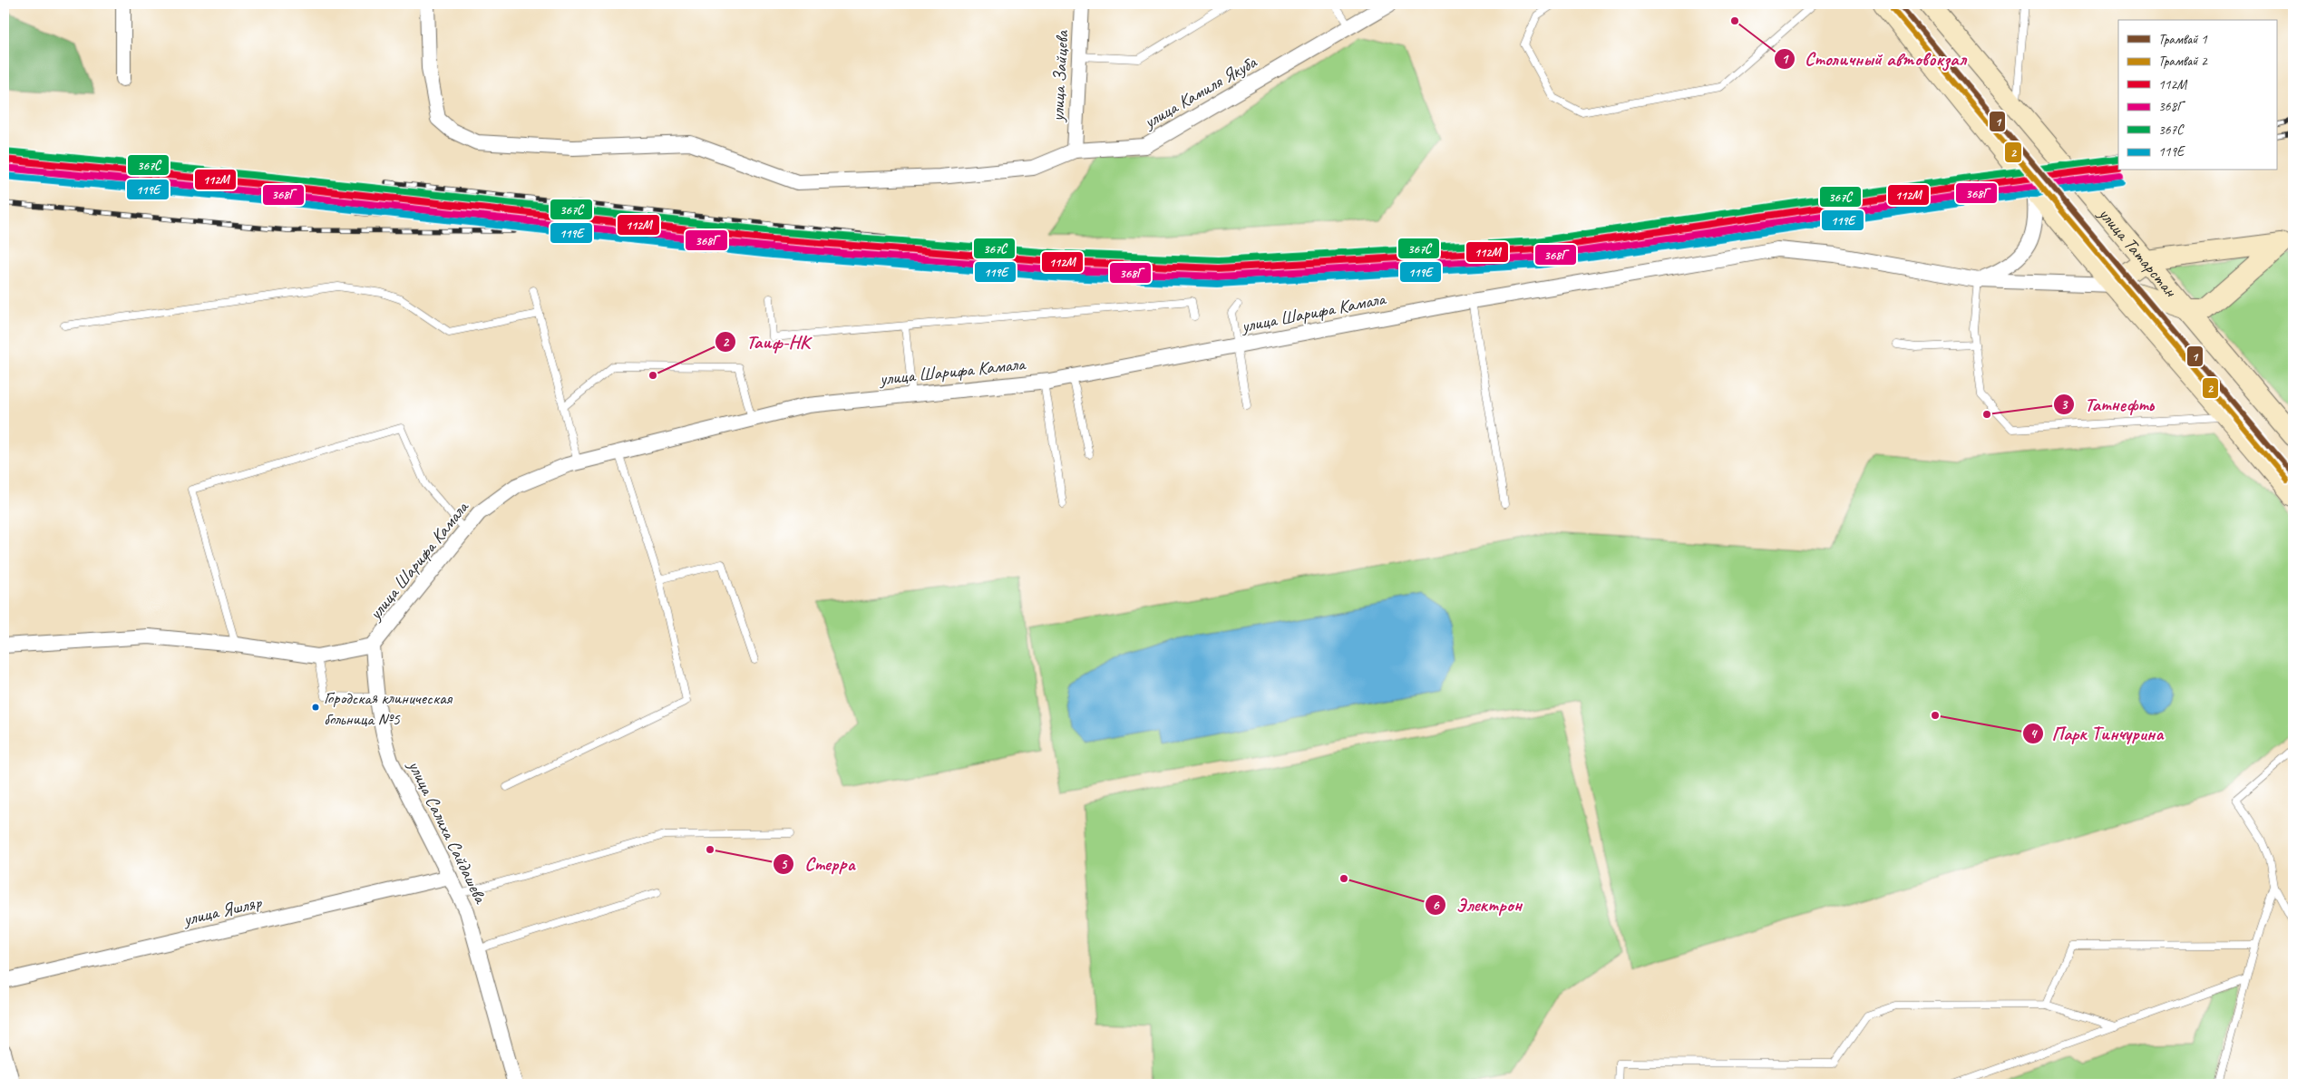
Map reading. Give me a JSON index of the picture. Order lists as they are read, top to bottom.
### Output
{
  "streets": {
    "main road": ["улица Татарстан"],
    "street": [
      "улица Зайцева",
      "улица Камиля Якуба",
      "улица Шарифа Камала",
      "улица Салиха Сайдашева",
      "улица Яшляр"
    ]
  },
  "crossings": [
    ["улица Зайцева", "улица Камиля Якуба"],
    ["улица Шарифа Камала", "улица Салиха Сайдашева"],
    ["улица Салиха Сайдашева", "улица Яшляр"]
  ],
  "places": [
    "Столичный автовокзал",
    "Таиф-НК",
    "Татнефть",
    "Городская клиническая больница №5",
    "Парк Тинчурина",
    "Стерра",
    "Электрон"
  ],
  "lines": [
    "tram line 1",
    "tram line 2",
    "transit line 367С",
    "transit line 112М",
    "transit line 368Г",
    "transit line 119Е"
  ],
  "legend": [
    "Трамвай 1",
    "Трамвай 2",
    "112М",
    "368Г",
    "367С",
    "119Е"
  ]
}
